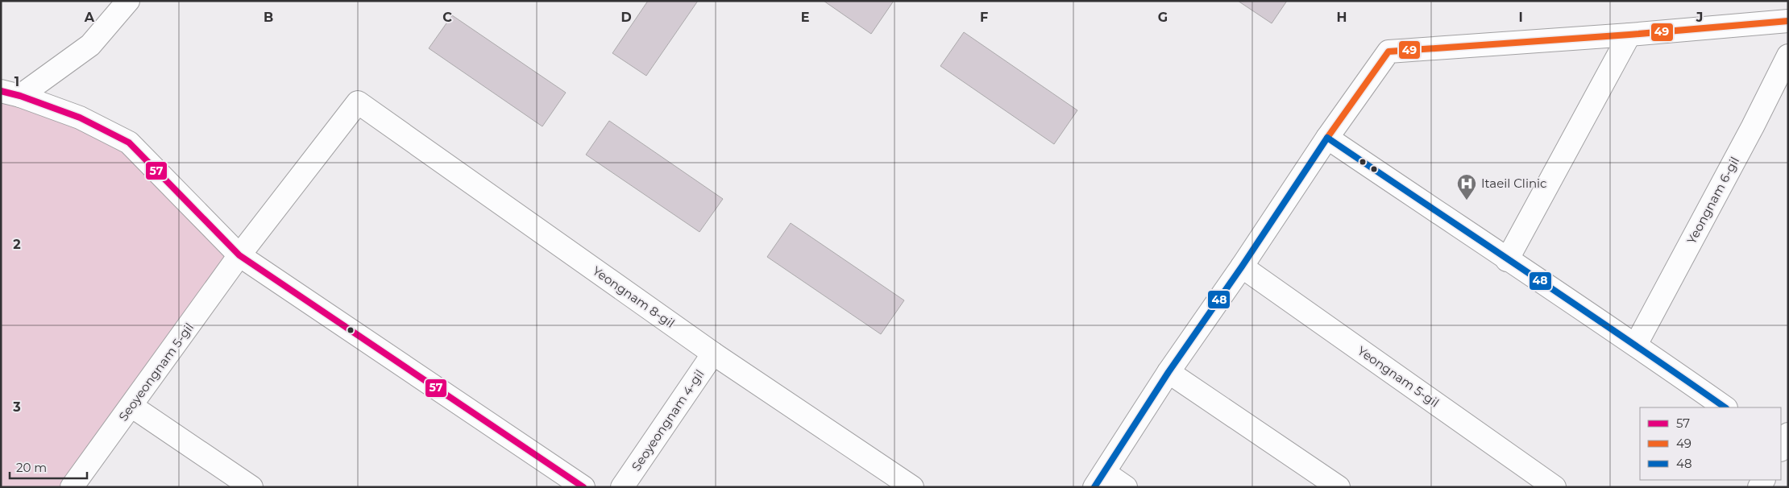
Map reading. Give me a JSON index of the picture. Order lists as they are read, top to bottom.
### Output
{
  "streets": {
    "street": [
      "Yeongnam 6-gil",
      "Yeongnam 8-gil",
      "Seoyeongnam 5-gil",
      "Yeongnam 5-gil",
      "Seoyeongnam 4-gil"
    ]
  },
  "crossings": [
    ["Yeongnam 8-gil", "Seoyeongnam 5-gil"],
    ["Yeongnam 8-gil", "Seoyeongnam 4-gil"]
  ],
  "places": {
    "hospital": ["Itaeil Clinic"]
  },
  "lines": ["transit line 49", "transit line 57", "transit line 48"],
  "legend": ["57", "49", "48"],
  "scale_bar": "20 m",
  "grid": {
    "columns": [
      "A",
      "B",
      "C",
      "D",
      "E",
      "F",
      "G",
      "H",
      "I",
      "J"
    ],
    "rows": ["1", "2", "3"]
  }
}
